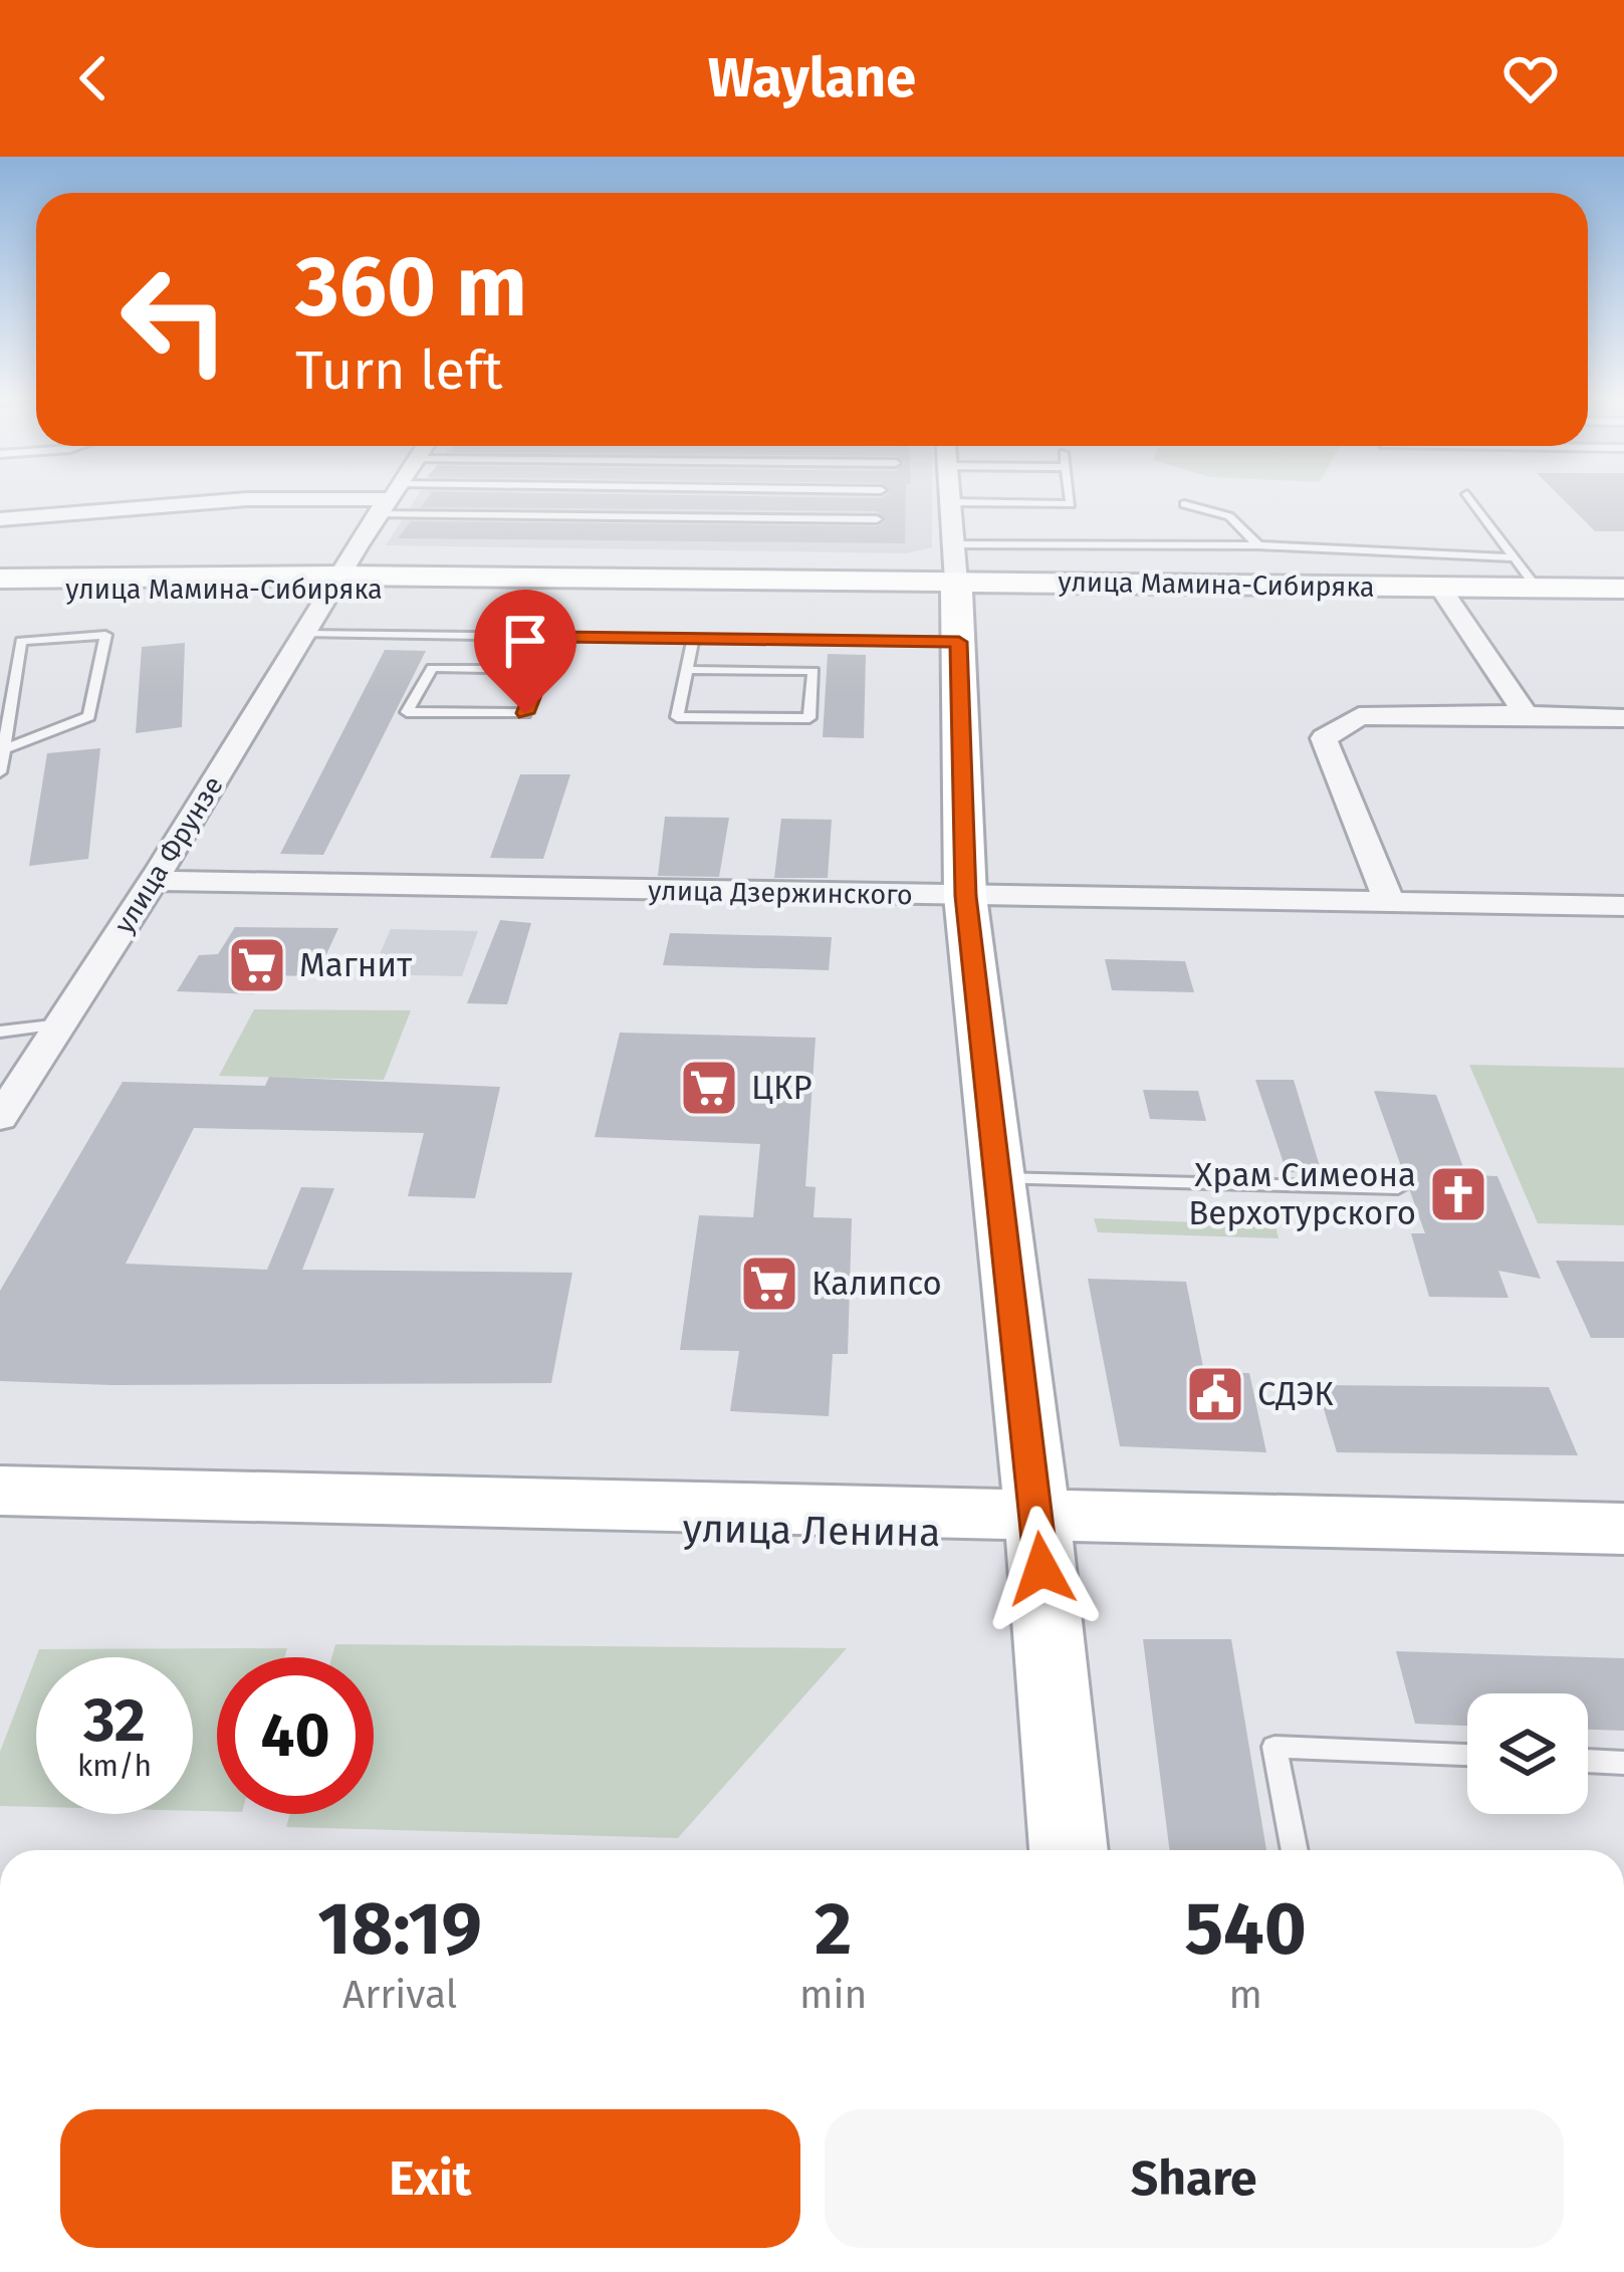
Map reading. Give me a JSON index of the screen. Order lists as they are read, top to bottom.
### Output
{
  "streets": {
    "main road": ["улица Мамина-Сибиряка", "улица Ленина"],
    "street": ["улица Фрунзе", "улица Дзержинского"]
  },
  "crossings": [
    ["улица Мамина-Сибиряка", "улица Фрунзе"],
    ["улица Фрунзе", "улица Дзержинского"]
  ],
  "places": {
    "supermarket": ["Магнит", "ЦКР", "Калипсо"],
    "church": ["Храм Симеона Верхотурского"],
    "public building": ["СДЭК"]
  },
  "page": {
    "header": "Waylane",
    "turn": ["360 m", "Turn left"],
    "speed": "32 km/h",
    "limit": "40",
    "eta": [
      "18:19",
      "Arrival",
      "2",
      "min",
      "540",
      "m"
    ],
    "buttons": ["Exit", "Share"]
  }
}
